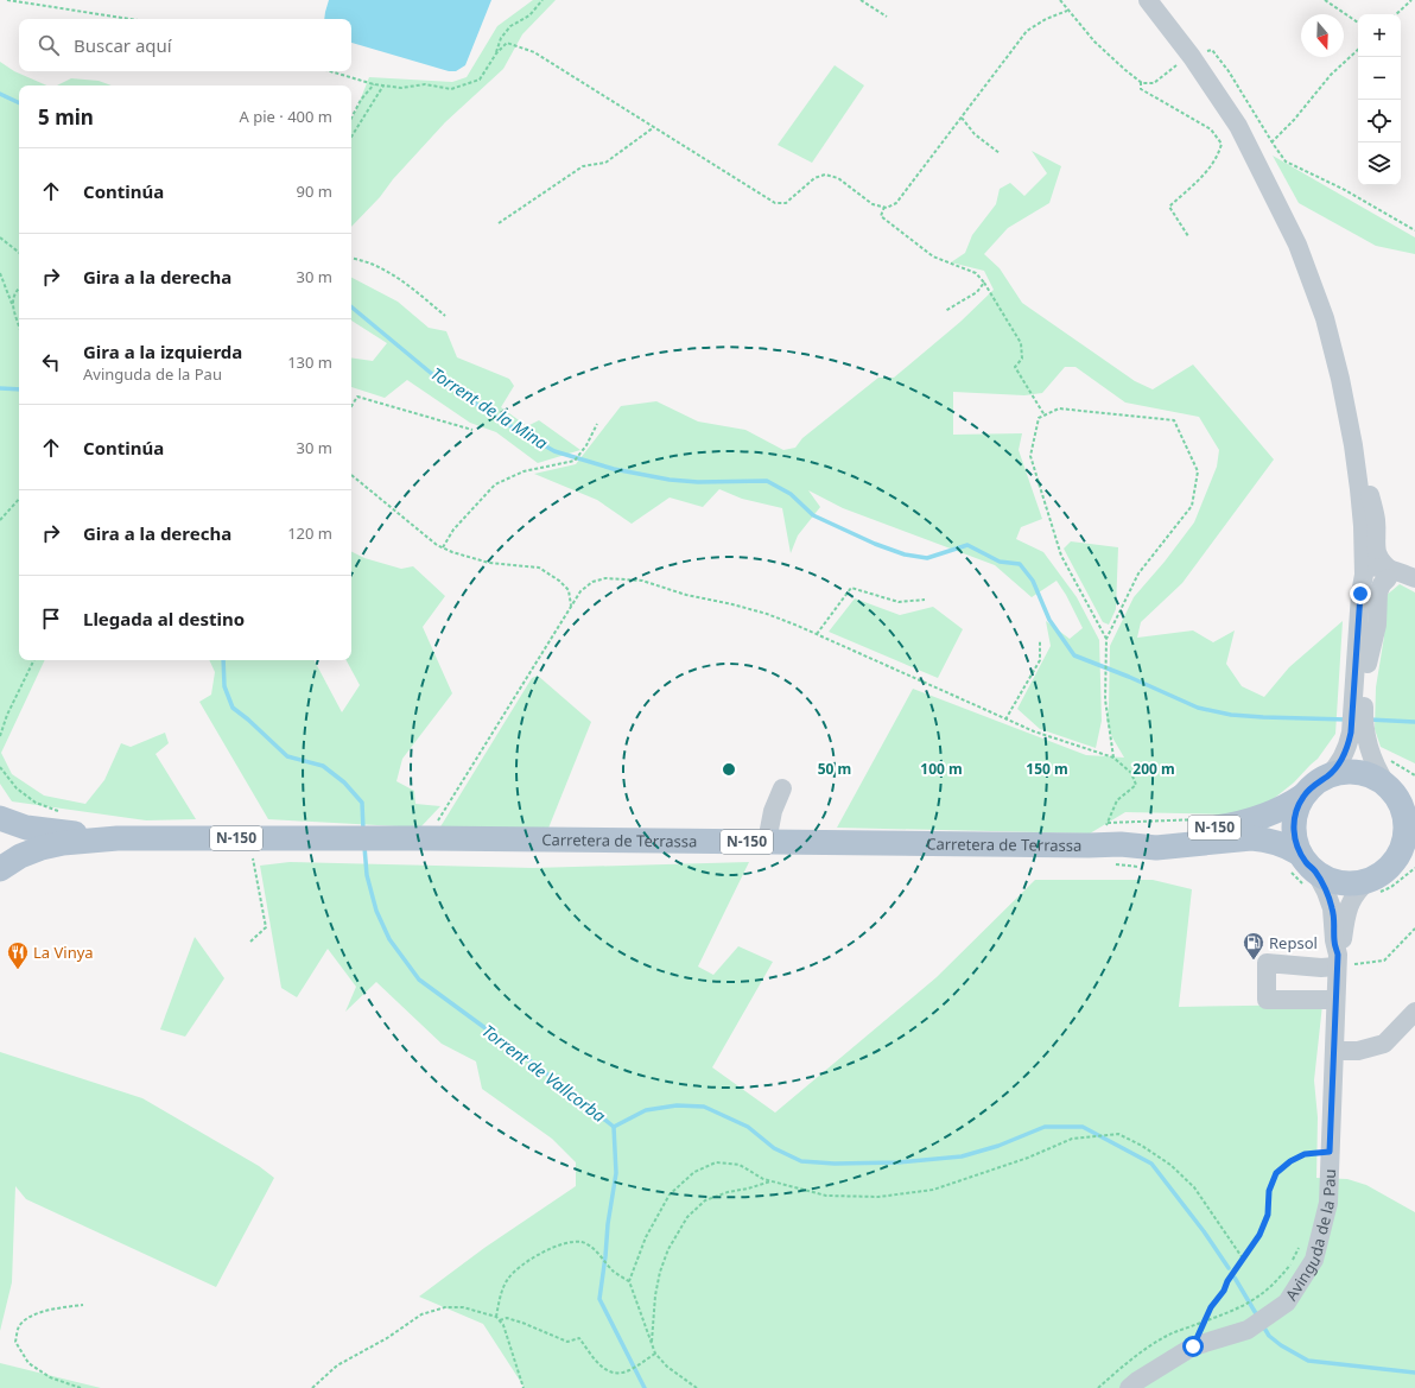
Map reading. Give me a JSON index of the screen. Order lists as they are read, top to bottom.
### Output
{
  "streets": {
    "main road": ["N-150", "Carretera de Terrassa"],
    "street": ["Avinguda de la Pau"]
  },
  "crossings": [
    ["N-150", "Carretera de Terrassa"],
    ["N-150", "Avinguda de la Pau"],
    ["Carretera de Terrassa", "Avinguda de la Pau"]
  ],
  "water": ["Torrent de la Mina", "Torrent de Vallcorba"],
  "places": {
    "fuel station": ["Repsol"],
    "restaurant": ["La Vinya"]
  },
  "north": "bottom",
  "page": {
    "map_buttons": ["+", "−"],
    "search": "Buscar aquí",
    "heading": ["5 min", "A pie · 400 m"],
    "list": [
      ["Continúa", "90 m"],
      ["Gira a la derecha", "30 m"],
      ["Gira a la izquierda", "Avinguda de la Pau", "130 m"],
      ["Continúa", "30 m"],
      ["Gira a la derecha", "120 m"],
      "Llegada al destino"
    ]
  },
  "rings": [
    "50 m",
    "100 m",
    "150 m",
    "200 m"
  ]
}
